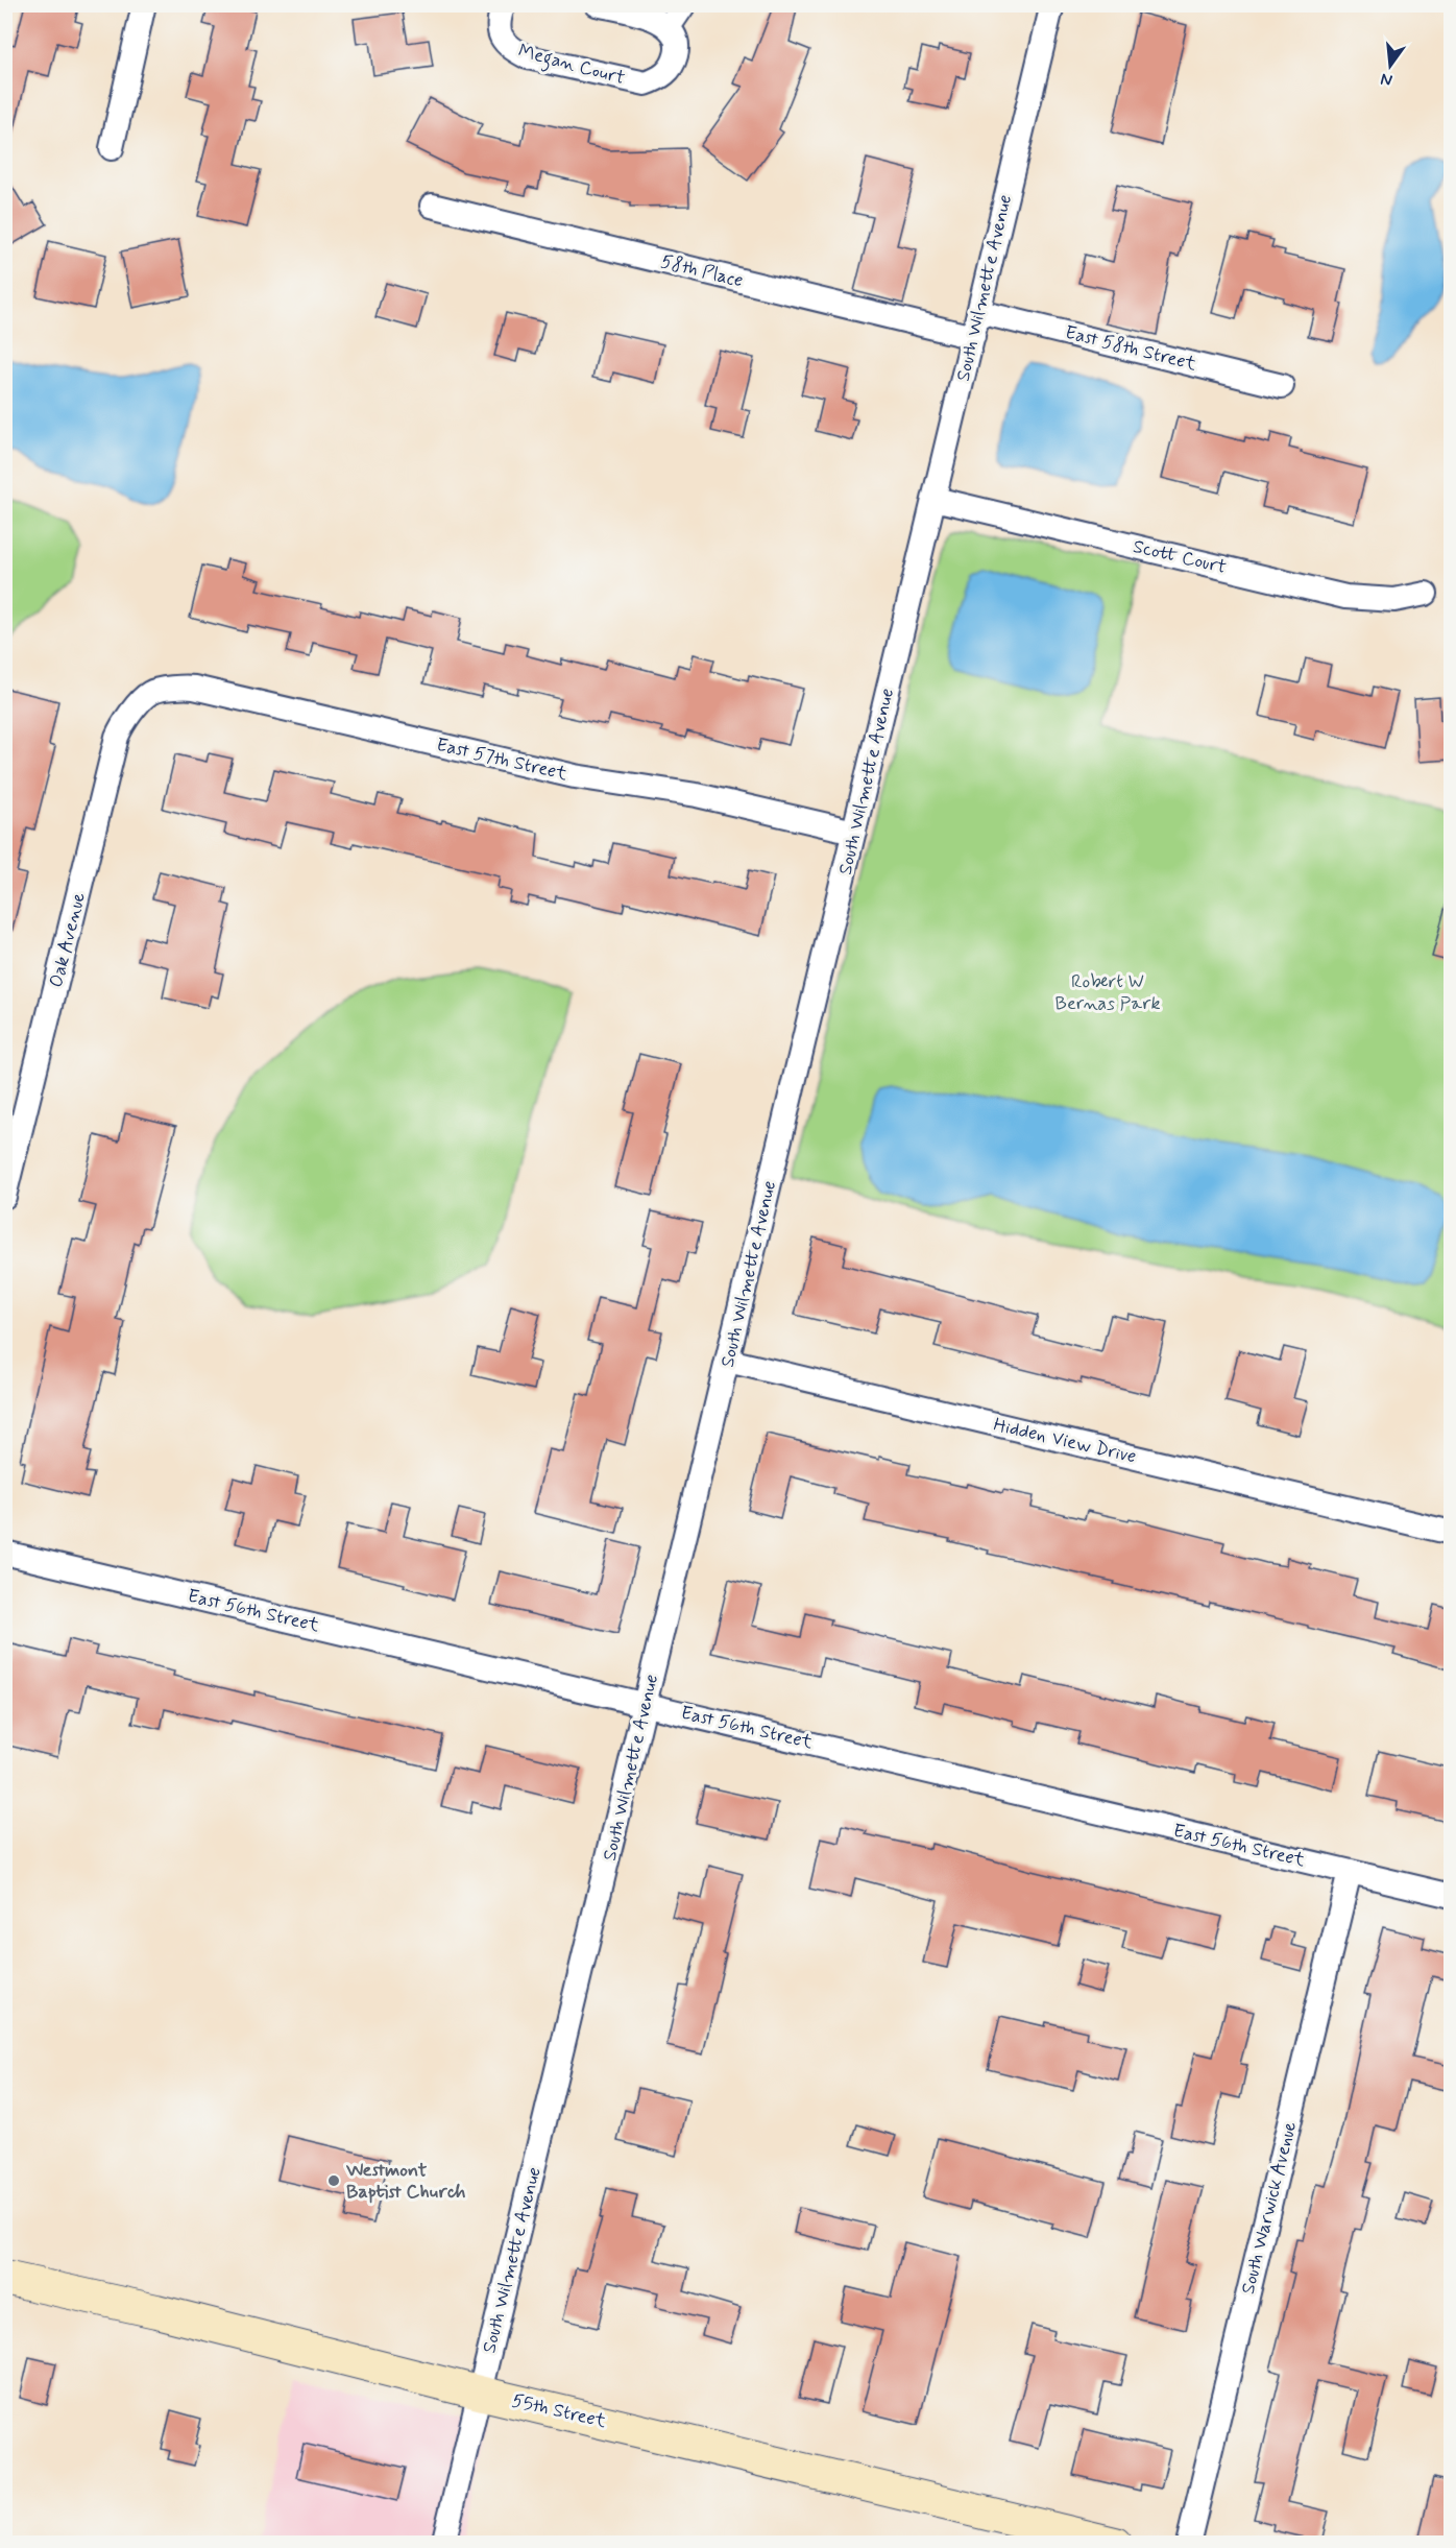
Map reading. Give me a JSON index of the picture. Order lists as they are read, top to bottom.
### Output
{
  "streets": {
    "main road": ["55th Street"],
    "street": [
      "Megan Court",
      "58th Place",
      "South Wilmette Avenue",
      "East 58th Street",
      "Scott Court",
      "East 57th Street",
      "Oak Avenue",
      "Hidden View Drive",
      "East 56th Street",
      "South Warwick Avenue"
    ]
  },
  "crossings": [
    ["58th Place", "South Wilmette Avenue"],
    ["South Wilmette Avenue", "East 58th Street"],
    ["South Wilmette Avenue", "Scott Court"],
    ["South Wilmette Avenue", "East 57th Street"],
    ["South Wilmette Avenue", "Hidden View Drive"],
    ["South Wilmette Avenue", "East 56th Street"],
    ["South Wilmette Avenue", "55th Street"],
    ["East 57th Street", "Oak Avenue"],
    ["East 56th Street", "South Warwick Avenue"]
  ],
  "parks": ["Robert W Bernas Park"],
  "places": ["Westmont Baptist Church"],
  "north": "bottom"
}
